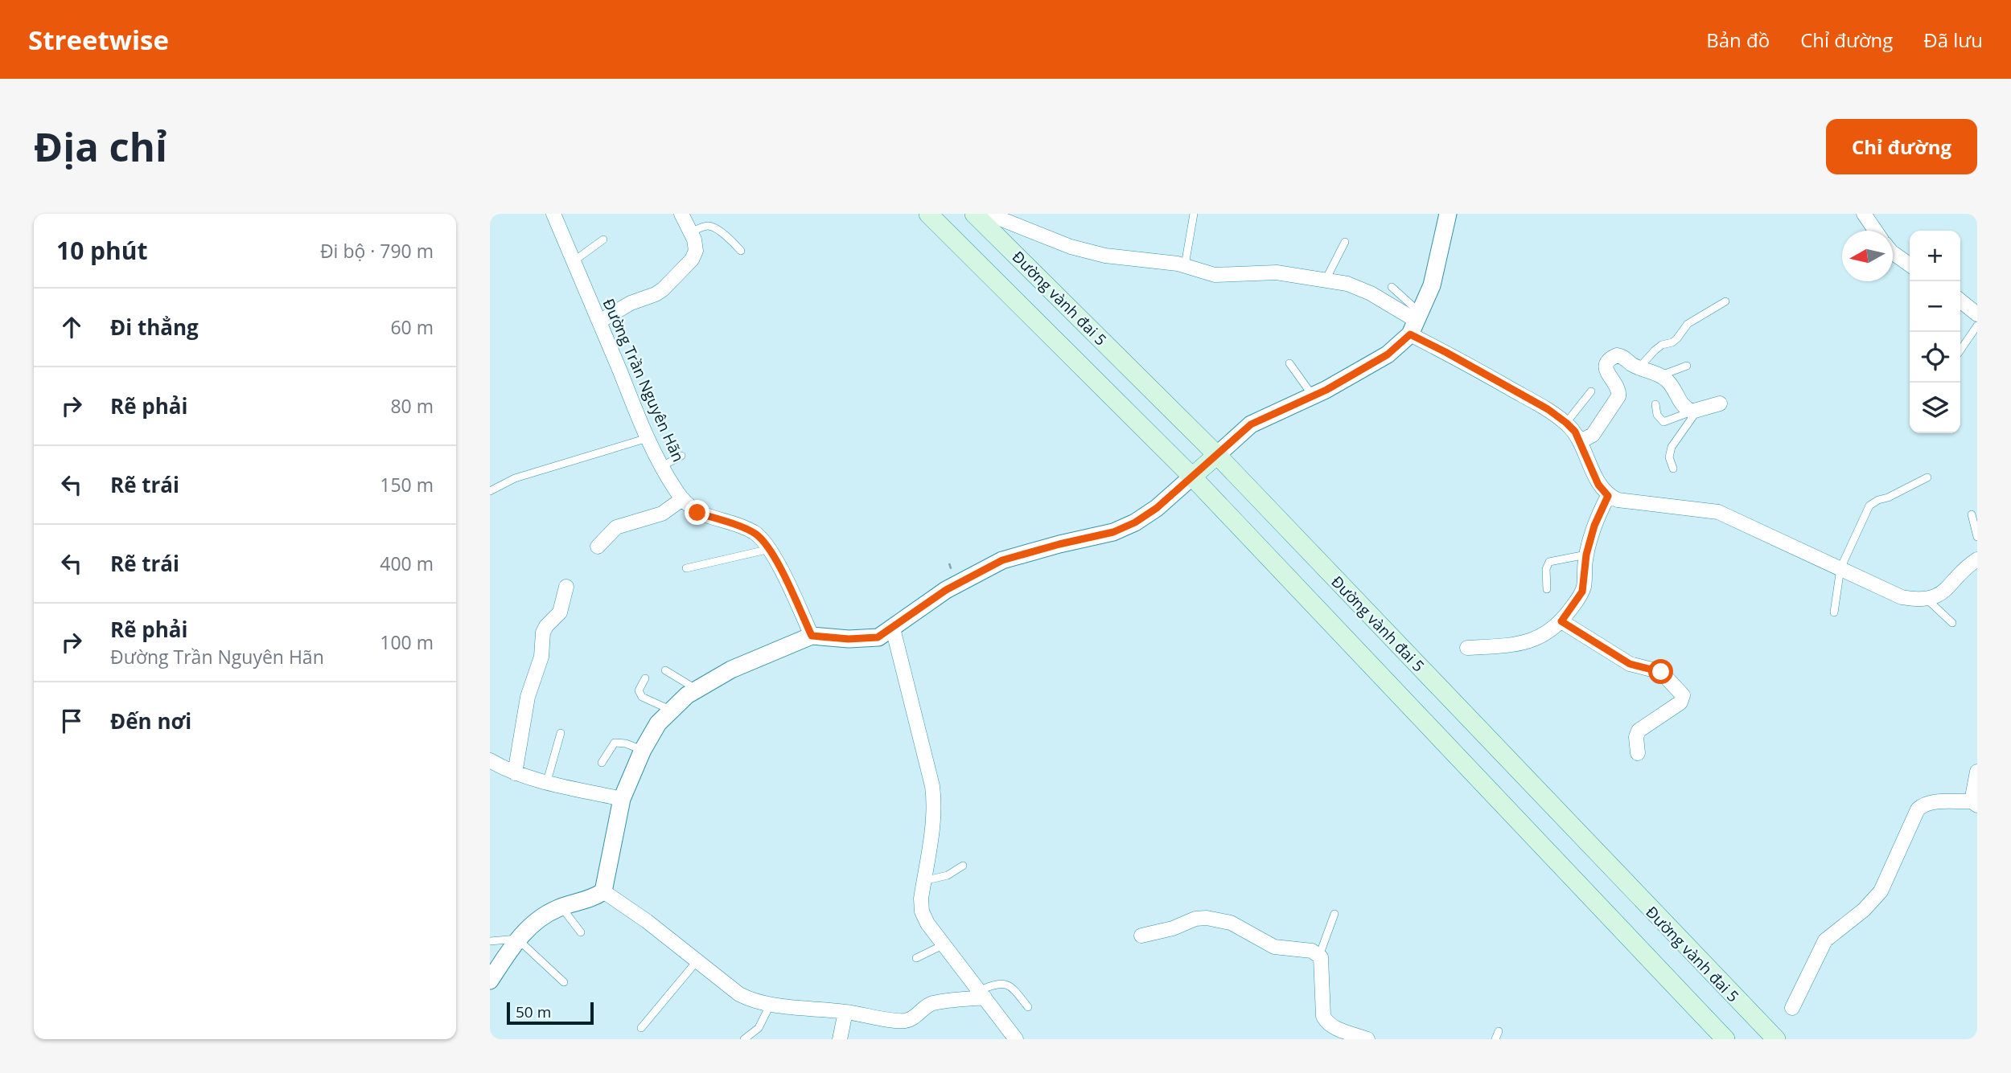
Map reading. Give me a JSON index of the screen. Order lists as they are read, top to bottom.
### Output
{
  "streets": {
    "main road": ["Đường vành đai 5"],
    "street": ["Đường Trần Nguyên Hãn"]
  },
  "scale_bar": "50 m",
  "north": "left",
  "page": {
    "header": "Streetwise",
    "nav": ["Bản đồ", "Chỉ đường", "Đã lưu"],
    "buttons": "Chỉ đường",
    "title": "Địa chỉ",
    "heading": ["10 phút", "Đi bộ · 790 m"],
    "map_buttons": ["+", "−"],
    "list": [
      ["Đi thẳng", "60 m"],
      ["Rẽ phải", "80 m"],
      ["Rẽ trái", "150 m"],
      ["Rẽ trái", "400 m"],
      ["Rẽ phải", "Đường Trần Nguyên Hãn", "100 m"],
      "Đến nơi"
    ],
    "scale": "50 m"
  }
}
